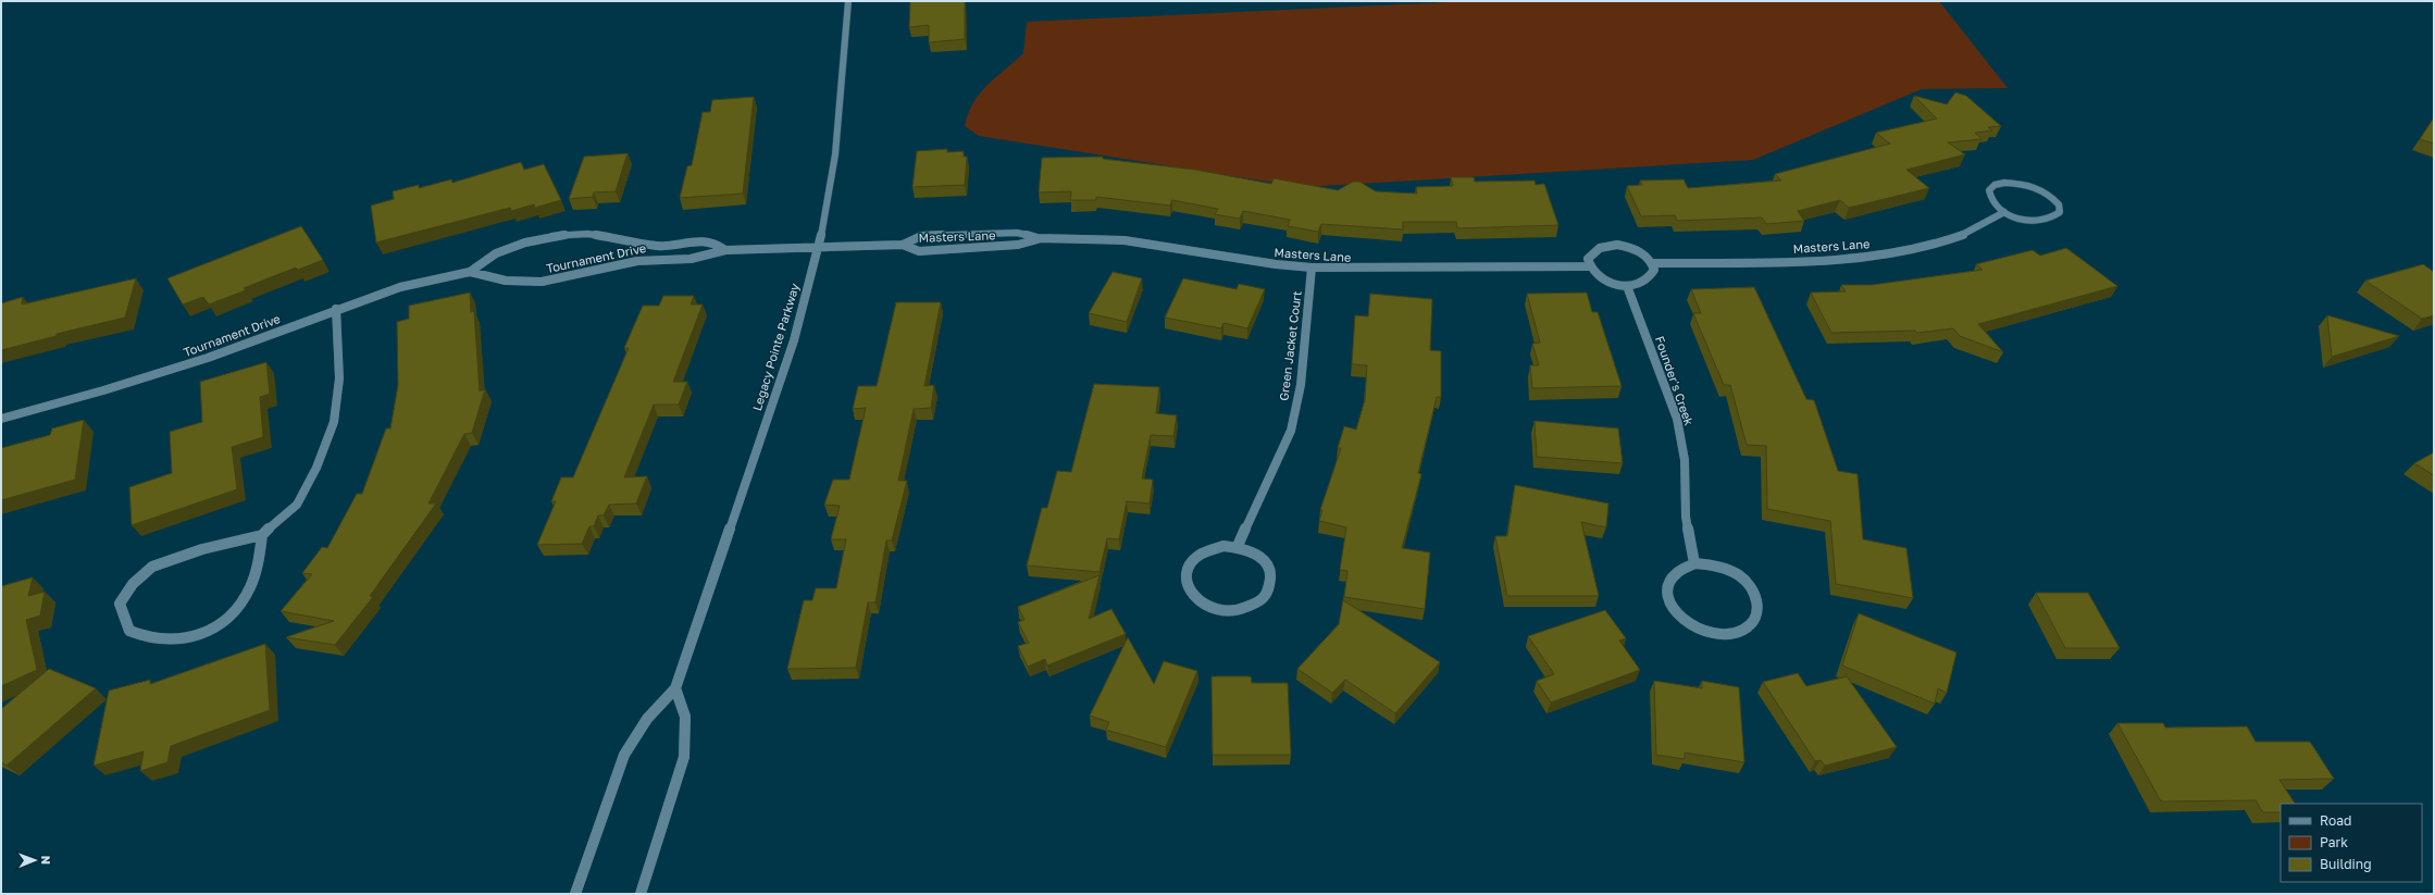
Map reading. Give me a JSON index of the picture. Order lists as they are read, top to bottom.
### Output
{
  "streets": {
    "street": [
      "Masters Lane",
      "Tournament Drive",
      "Green Jacket Court",
      "Legacy Pointe Parkway",
      "Founder's Creek"
    ]
  },
  "crossings": [
    ["Masters Lane", "Tournament Drive"],
    ["Masters Lane", "Green Jacket Court"],
    ["Masters Lane", "Legacy Pointe Parkway"],
    ["Masters Lane", "Founder's Creek"],
    ["Tournament Drive", "Legacy Pointe Parkway"]
  ],
  "legend": ["Road", "Park", "Building"],
  "north": "right"
}
